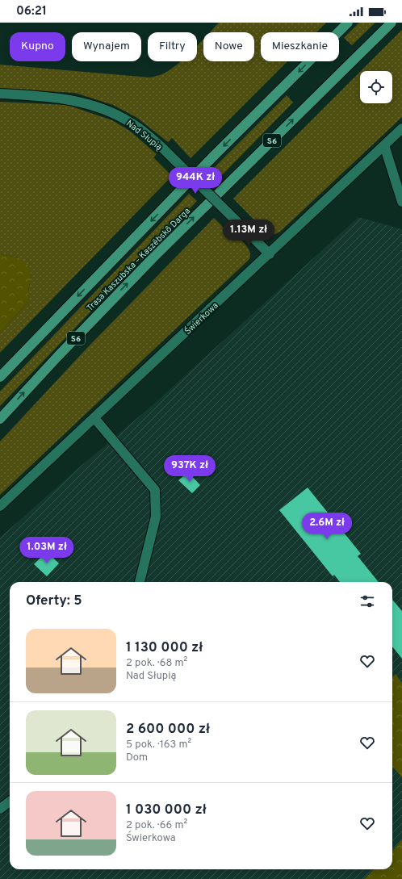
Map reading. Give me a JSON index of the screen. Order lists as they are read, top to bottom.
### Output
{
  "streets": {
    "highway": ["S6", "Trasa Kaszubska – Kaszëbskô Darga"],
    "street": ["Nad Słupią", "Świerkowa"]
  },
  "crossings": [
    ["Nad Słupią", "Świerkowa"]
  ],
  "page": {
    "status": "06:21",
    "chip": [
      "Kupno",
      "Wynajem",
      "Filtry",
      "Nowe",
      "Mieszkanie"
    ],
    "price": [
      "944K zł",
      "1.13M zł",
      "937K zł",
      "2.6M zł",
      "1.03M zł"
    ],
    "heading": "Oferty: 5",
    "list": [
      {
        "name": "1 130 000 zł",
        "note": "2 pok. · 68 m² · Nad Słupią"
      },
      {
        "name": "2 600 000 zł",
        "note": "5 pok. · 163 m² · Dom"
      },
      {
        "name": "1 030 000 zł",
        "note": "2 pok. · 66 m² · Świerkowa"
      }
    ]
  }
}
